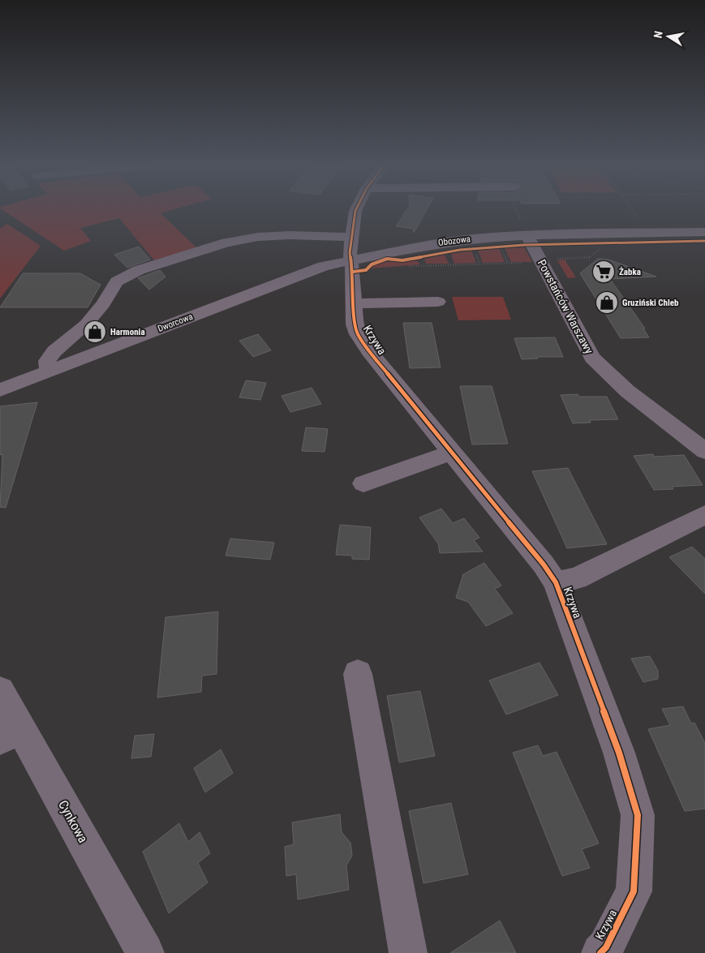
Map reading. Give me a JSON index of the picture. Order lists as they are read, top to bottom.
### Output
{
  "streets": {
    "street": [
      "Obozowa",
      "Powstańców Warszawy",
      "Dworcowa",
      "Krzywa",
      "Cynkowa"
    ]
  },
  "crossings": [
    ["Obozowa", "Powstańców Warszawy"],
    ["Obozowa", "Dworcowa"],
    ["Obozowa", "Krzywa"],
    ["Dworcowa", "Krzywa"]
  ],
  "places": {
    "supermarket": ["Żabka"],
    "shop": ["Gruziński Chleb", "Harmonia"]
  },
  "north": "left"
}
